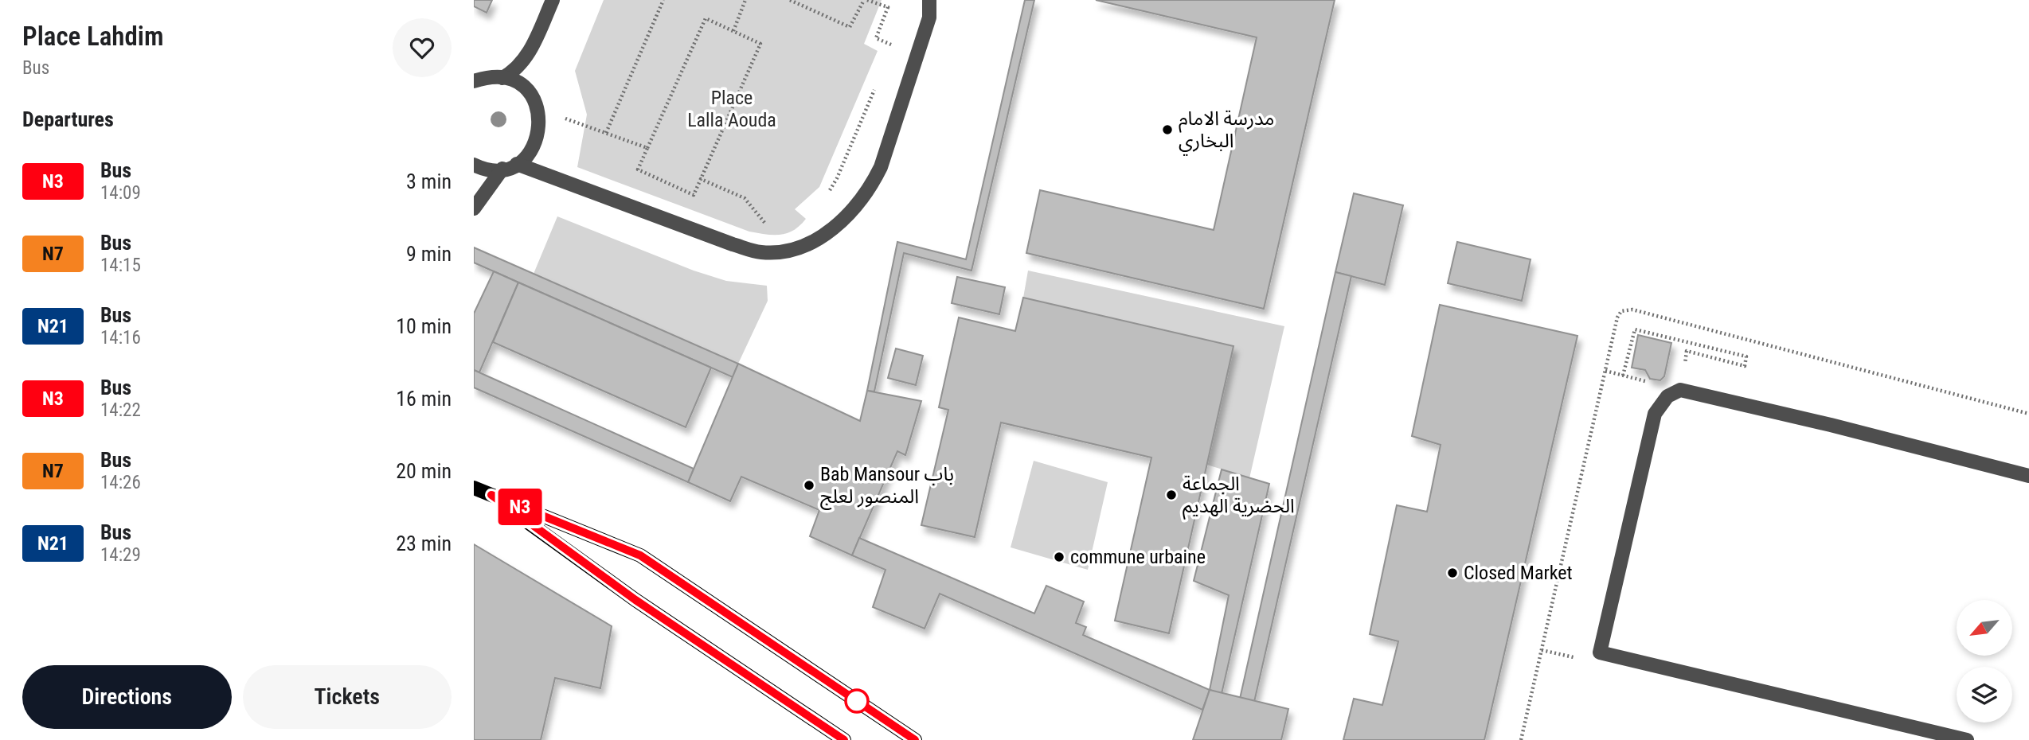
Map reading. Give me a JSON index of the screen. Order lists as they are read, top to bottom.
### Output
{
  "parks": ["Place Lalla Aouda"],
  "places": [
    "مدرسة الامام البخاري",
    "Bab Mansour باب المنصور لعلج",
    "الجماعة الحضرية الهديم",
    "commune urbaine",
    "Closed Market"
  ],
  "lines": ["bus line N3"],
  "north": "bottom left",
  "page": {
    "heading": [
      ["Place Lahdim", "Bus"],
      "Departures"
    ],
    "on_map": "N3",
    "list": [
      {
        "mark": "N3",
        "name": "Bus",
        "note": "14:09",
        "value": "3 min"
      },
      {
        "mark": "N7",
        "name": "Bus",
        "note": "14:15",
        "value": "9 min"
      },
      {
        "mark": "N21",
        "name": "Bus",
        "note": "14:16",
        "value": "10 min"
      },
      {
        "mark": "N3",
        "name": "Bus",
        "note": "14:22",
        "value": "16 min"
      },
      {
        "mark": "N7",
        "name": "Bus",
        "note": "14:26",
        "value": "20 min"
      },
      {
        "mark": "N21",
        "name": "Bus",
        "note": "14:29",
        "value": "23 min"
      }
    ],
    "buttons": ["Directions", "Tickets"]
  }
}
